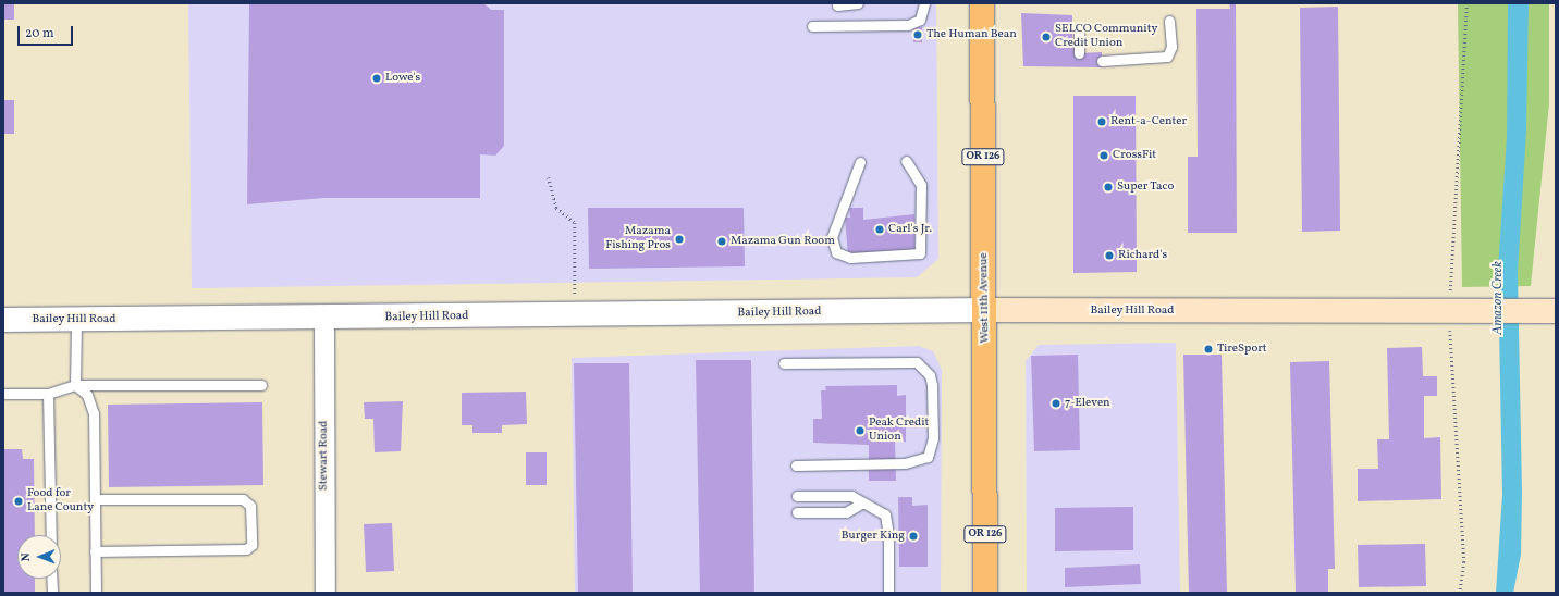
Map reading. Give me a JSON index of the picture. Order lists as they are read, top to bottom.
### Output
{
  "streets": {
    "main road": ["OR 126", "West 11th Avenue", "Bailey Hill Road"],
    "street": ["Stewart Road"]
  },
  "crossings": [
    ["West 11th Avenue", "Bailey Hill Road"],
    ["Bailey Hill Road", "Stewart Road"]
  ],
  "water": ["Amazon Creek"],
  "places": [
    "The Human Bean",
    "SELCO Community Credit Union",
    "Lowe's",
    "Rent-a-Center",
    "CrossFit",
    "Super Taco",
    "Carl's Jr.",
    "Mazama Fishing Pros",
    "Mazama Gun Room",
    "Richard's",
    "TireSport",
    "7-Eleven",
    "Peak Credit Union",
    "Food for Lane County",
    "Burger King"
  ],
  "scale_bar": "20 m",
  "north": "left"
}
